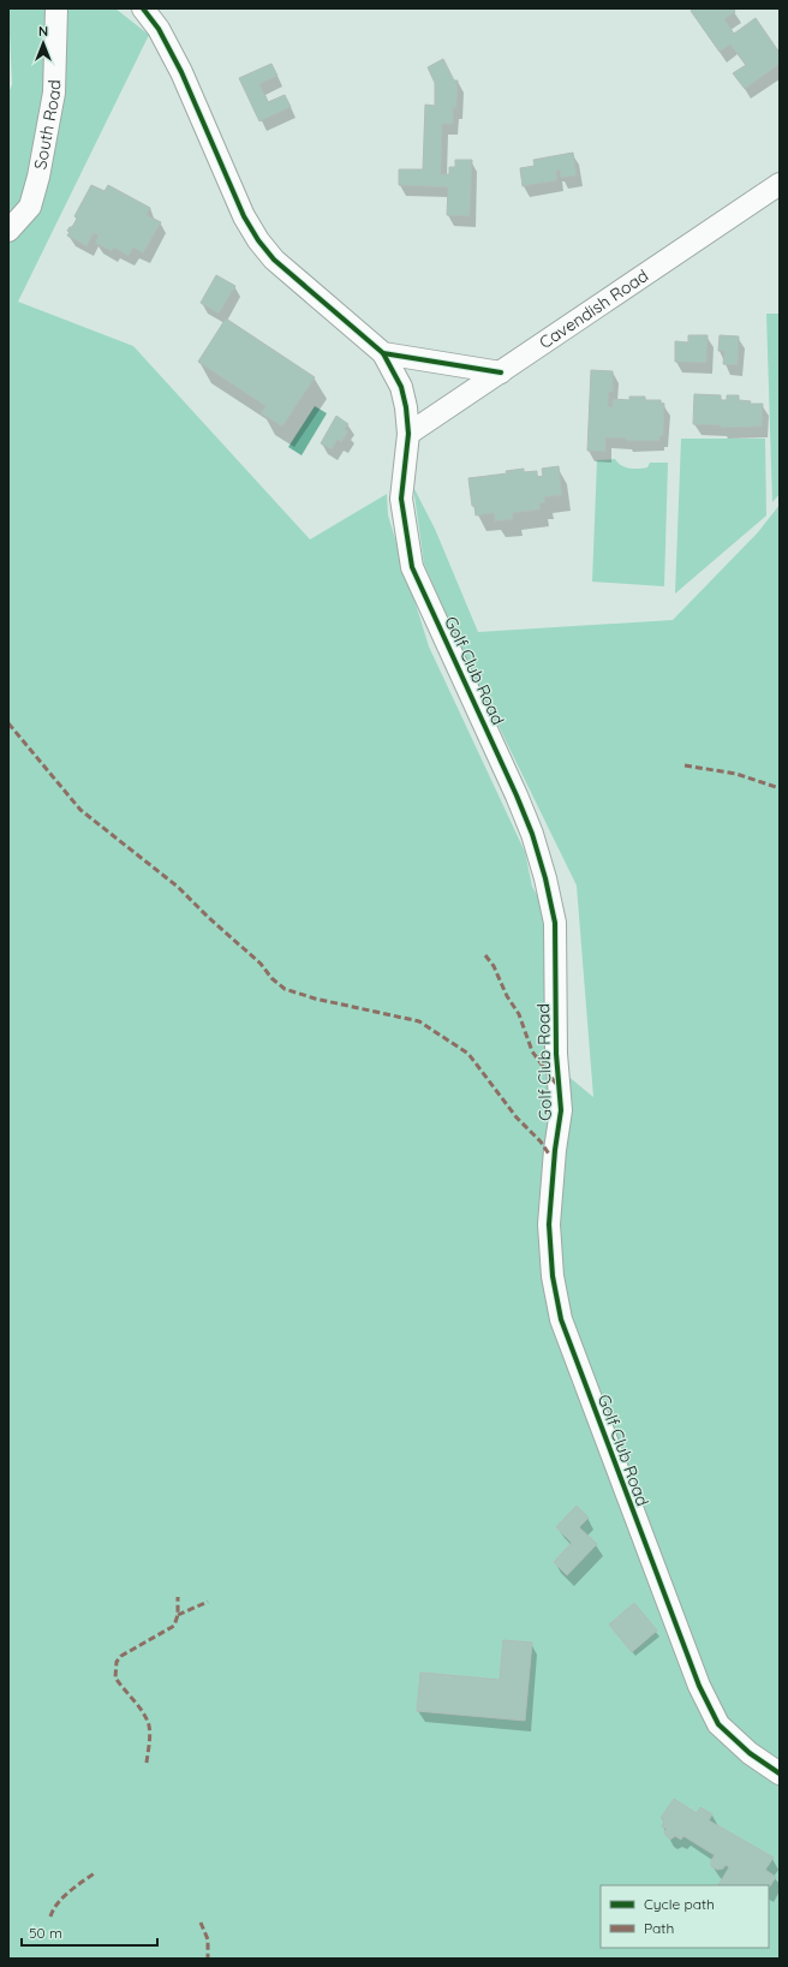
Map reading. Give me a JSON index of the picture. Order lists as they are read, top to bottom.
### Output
{
  "streets": {
    "street": ["South Road", "Cavendish Road", "Golf Club Road"]
  },
  "crossings": [
    ["Cavendish Road", "Golf Club Road"]
  ],
  "legend": ["Cycle path", "Path"],
  "scale_bar": "50 m",
  "north": "top"
}
